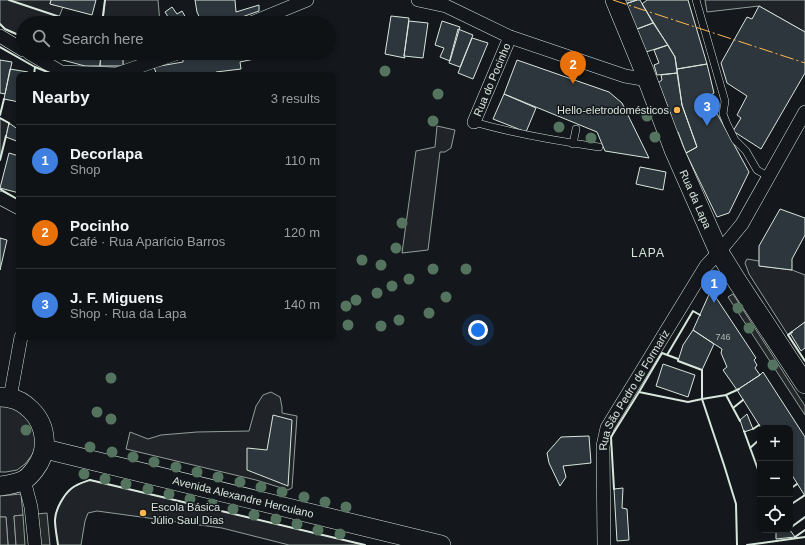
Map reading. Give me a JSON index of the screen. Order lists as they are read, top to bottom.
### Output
{
  "streets": {
    "main road": ["Rua da Lapa", "Avenida Alexandre Herculano"],
    "street": ["Rua do Pocinho", "Rua São Pedro de Formariz"]
  },
  "crossings": [
    ["Rua da Lapa", "Rua São Pedro de Formariz"]
  ],
  "districts": ["LAPA"],
  "places": ["Hello-eletrodomésticos", "Escola Básica Júlio Saul Dias"],
  "house_numbers": ["746"],
  "page": {
    "search": "Search here",
    "pins": ["2", "3", "1"],
    "heading": ["Nearby", "3 results"],
    "list": [
      {
        "mark": "1",
        "name": "Decorlapa",
        "note": "Shop",
        "value": "110 m"
      },
      {
        "mark": "2",
        "name": "Pocinho",
        "note": "Café · Rua Aparício Barros",
        "value": "120 m"
      },
      {
        "mark": "3",
        "name": "J. F. Miguens",
        "note": "Shop · Rua da Lapa",
        "value": "140 m"
      }
    ],
    "map_buttons": ["+", "−"]
  }
}
